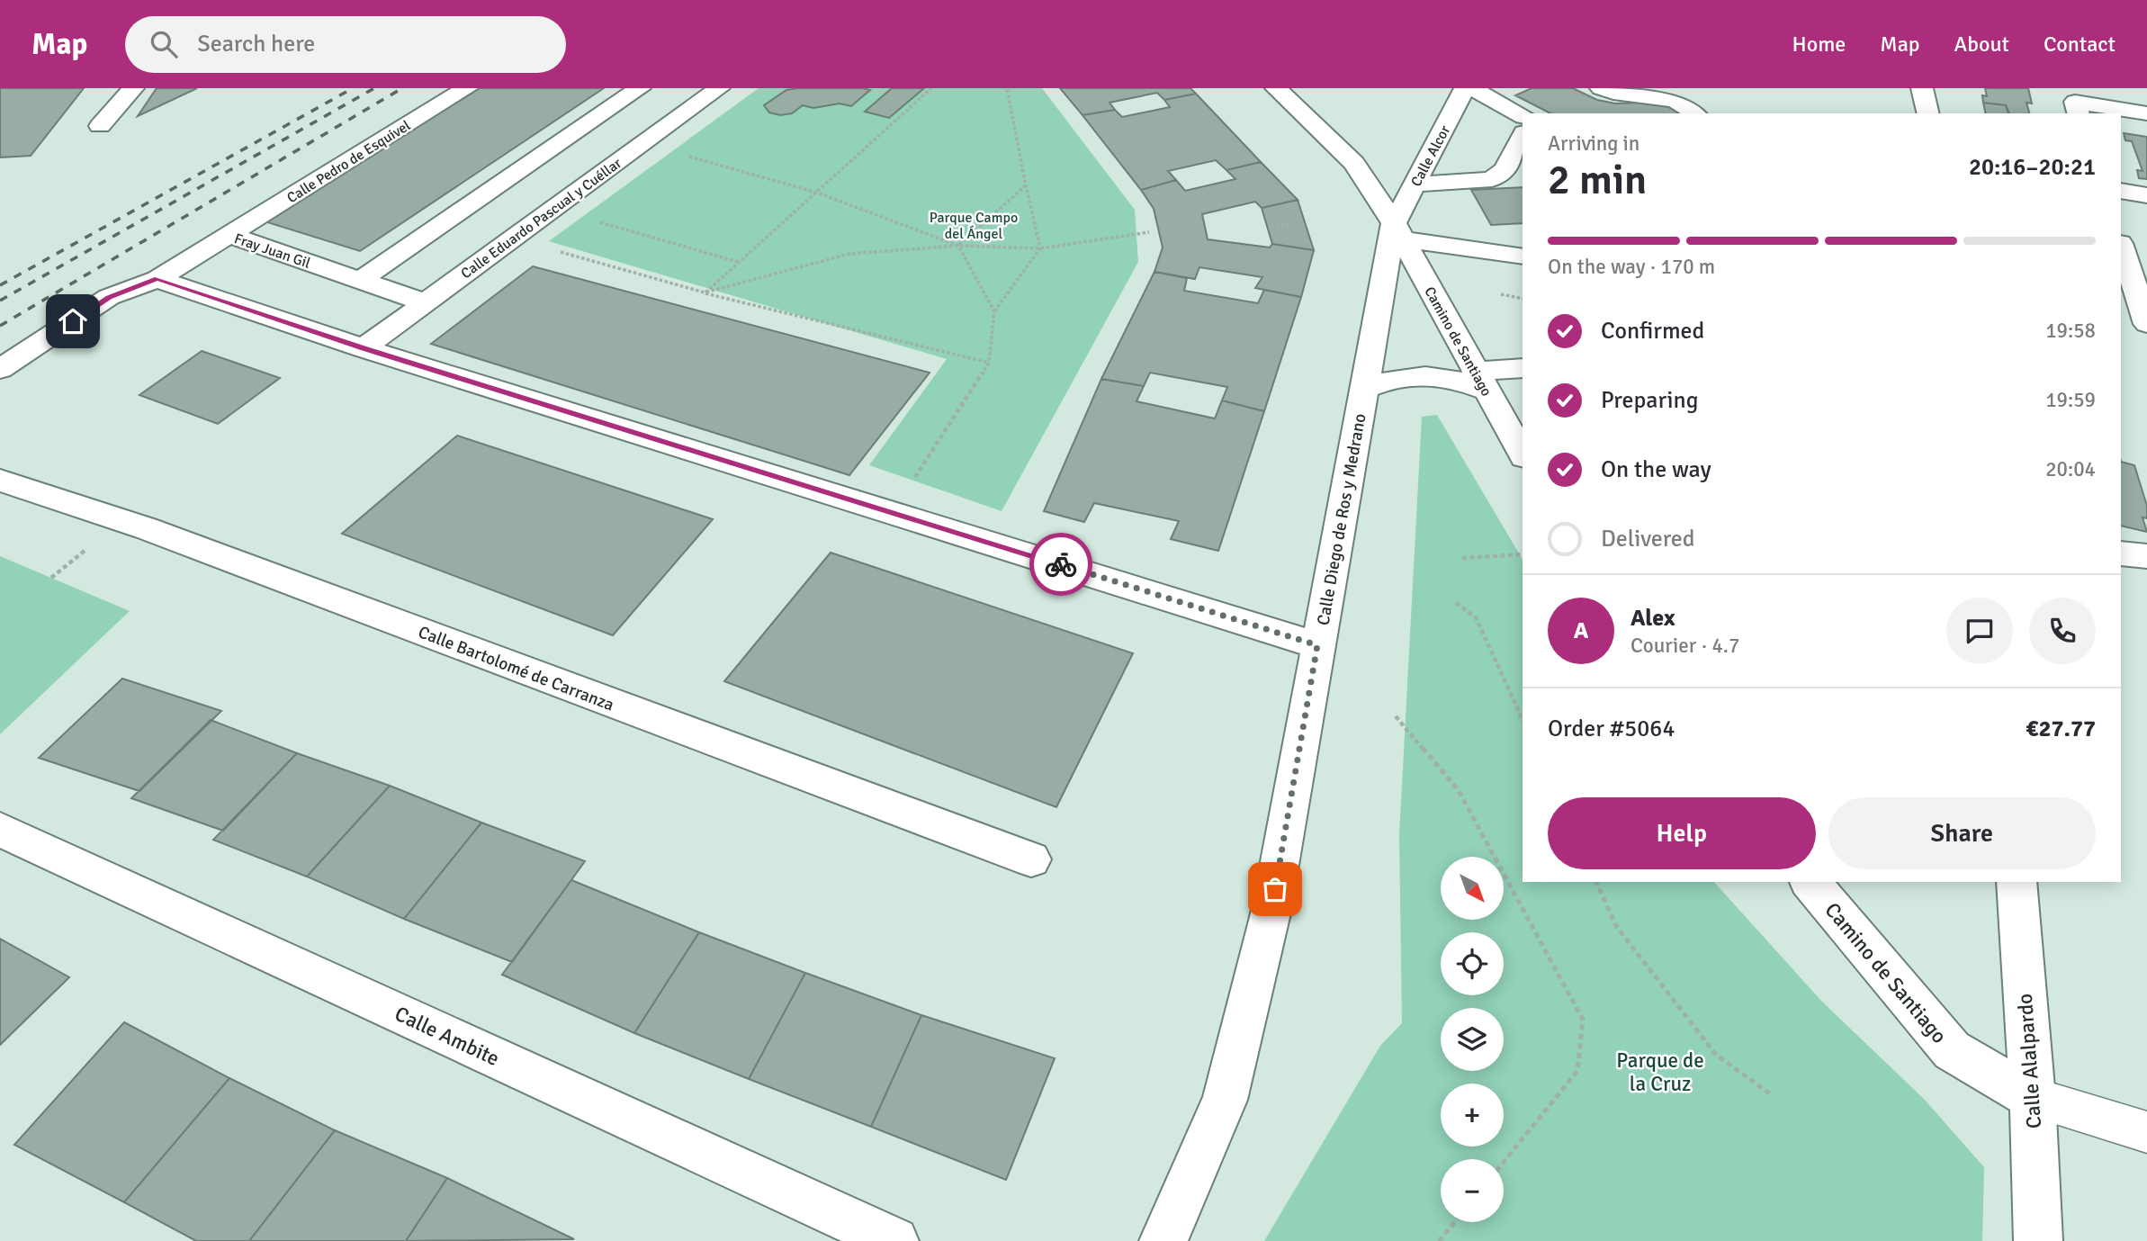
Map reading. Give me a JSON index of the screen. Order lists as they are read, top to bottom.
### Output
{
  "streets": {
    "street": [
      "Calle Alcor",
      "Calle Pedro de Esquivel",
      "Calle Eduardo Pascual y Cuéllar",
      "Fray Juan Gil",
      "Camino de Santiago",
      "Calle Diego de Ros y Medrano",
      "Calle Bartolomé de Carranza",
      "Calle Ambite",
      "Calle Alalpardo"
    ]
  },
  "crossings": [
    ["Calle Alcor", "Camino de Santiago"],
    ["Calle Alcor", "Calle Diego de Ros y Medrano"],
    ["Calle Pedro de Esquivel", "Fray Juan Gil"],
    ["Calle Eduardo Pascual y Cuéllar", "Fray Juan Gil"],
    ["Camino de Santiago", "Calle Diego de Ros y Medrano"],
    ["Camino de Santiago", "Calle Alalpardo"]
  ],
  "parks": ["Parque Campo del Ángel", "Parque de la Cruz"],
  "north": "bottom right",
  "page": {
    "header": "Map",
    "search": "Search here",
    "nav": [
      "Home",
      "Map",
      "About",
      "Contact"
    ],
    "heading": ["2 min", "Arriving in", "20:16–20:21"],
    "panel": [
      "Alex",
      "Courier · 4.7",
      "Order #5064",
      "€27.77"
    ],
    "bar": "On the way · 170 m",
    "list": [
      ["Confirmed", "19:58"],
      ["Preparing", "19:59"],
      ["On the way", "20:04"],
      "Delivered"
    ],
    "round": "A",
    "buttons": ["Help", "Share"],
    "map_buttons": ["+", "−"]
  }
}
